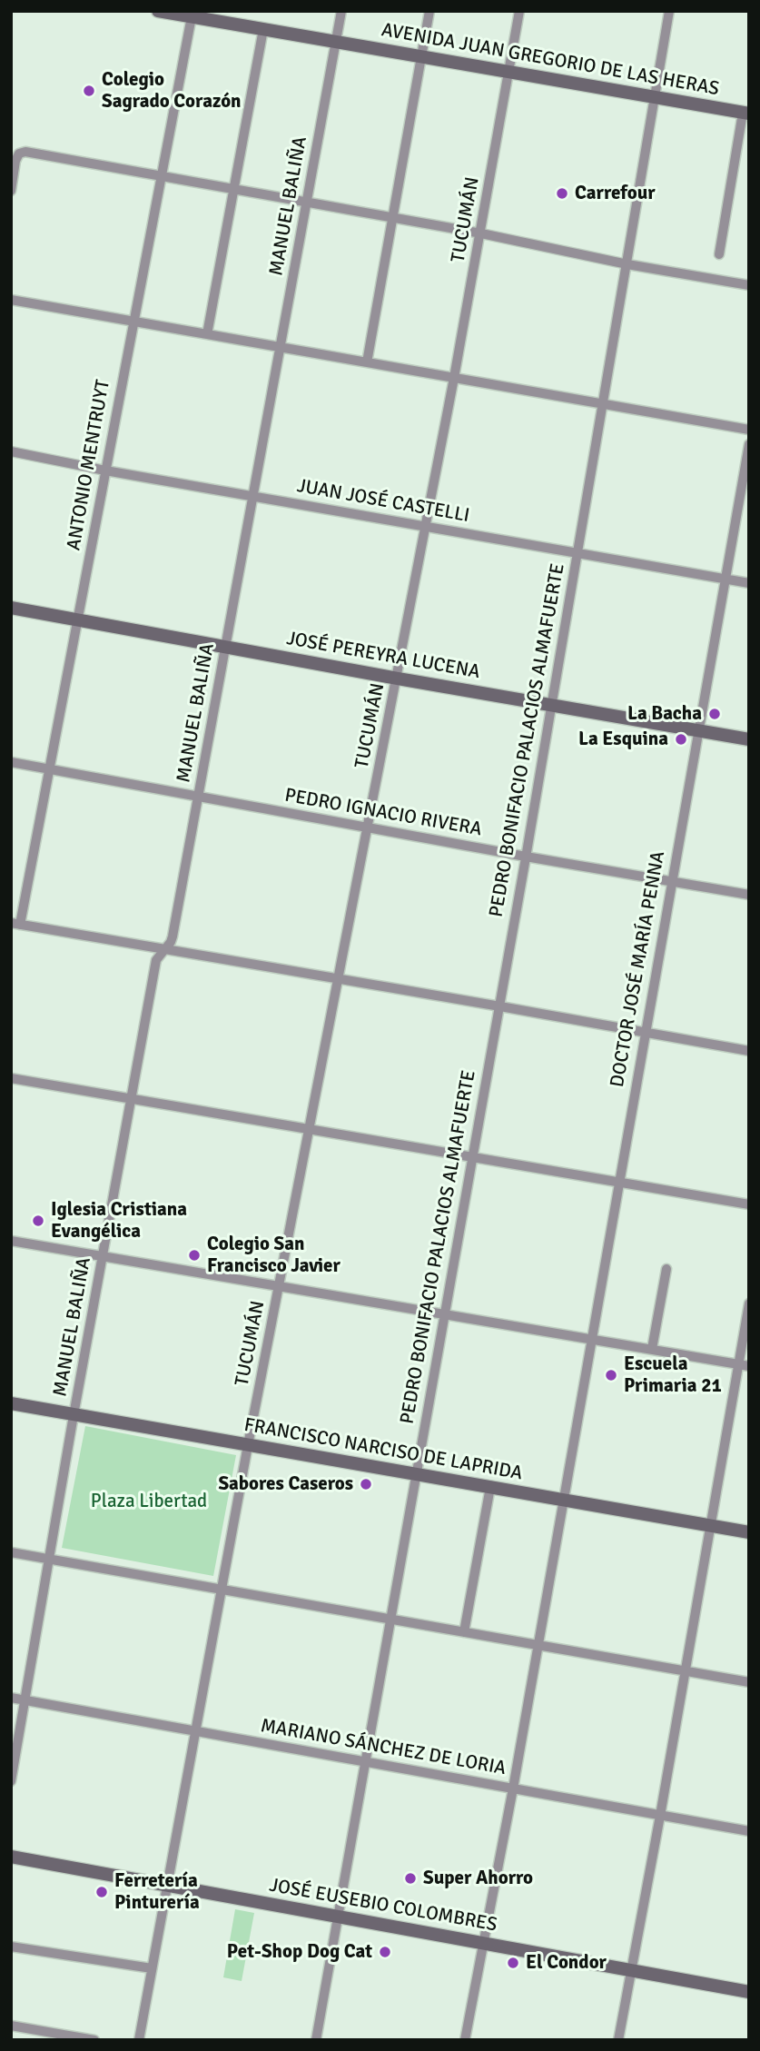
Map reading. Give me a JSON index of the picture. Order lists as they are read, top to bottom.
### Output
{
  "streets": {
    "street": [
      "AVENIDA JUAN GREGORIO DE LAS HERAS",
      "MANUEL BALIÑA",
      "TUCUMÁN",
      "ANTONIO MENTRUYT",
      "JUAN JOSÉ CASTELLI",
      "JOSÉ PEREYRA LUCENA",
      "PEDRO BONIFACIO PALACIOS ALMAFUERTE",
      "PEDRO IGNACIO RIVERA",
      "DOCTOR JOSÉ MARÍA PENNA",
      "FRANCISCO NARCISO DE LAPRIDA",
      "MARIANO SÁNCHEZ DE LORIA",
      "JOSÉ EUSEBIO COLOMBRES"
    ]
  },
  "crossings": [
    ["AVENIDA JUAN GREGORIO DE LAS HERAS", "MANUEL BALIÑA"],
    ["AVENIDA JUAN GREGORIO DE LAS HERAS", "TUCUMÁN"],
    ["AVENIDA JUAN GREGORIO DE LAS HERAS", "ANTONIO MENTRUYT"],
    ["AVENIDA JUAN GREGORIO DE LAS HERAS", "PEDRO BONIFACIO PALACIOS ALMAFUERTE"],
    ["MANUEL BALIÑA", "JUAN JOSÉ CASTELLI"],
    ["MANUEL BALIÑA", "JOSÉ PEREYRA LUCENA"],
    ["MANUEL BALIÑA", "PEDRO IGNACIO RIVERA"],
    ["MANUEL BALIÑA", "FRANCISCO NARCISO DE LAPRIDA"],
    ["MANUEL BALIÑA", "MARIANO SÁNCHEZ DE LORIA"],
    ["TUCUMÁN", "JUAN JOSÉ CASTELLI"],
    ["TUCUMÁN", "JOSÉ PEREYRA LUCENA"],
    ["TUCUMÁN", "PEDRO IGNACIO RIVERA"],
    ["TUCUMÁN", "FRANCISCO NARCISO DE LAPRIDA"],
    ["TUCUMÁN", "MARIANO SÁNCHEZ DE LORIA"],
    ["TUCUMÁN", "JOSÉ EUSEBIO COLOMBRES"],
    ["ANTONIO MENTRUYT", "JUAN JOSÉ CASTELLI"],
    ["ANTONIO MENTRUYT", "JOSÉ PEREYRA LUCENA"],
    ["ANTONIO MENTRUYT", "PEDRO IGNACIO RIVERA"],
    ["JUAN JOSÉ CASTELLI", "PEDRO BONIFACIO PALACIOS ALMAFUERTE"],
    ["JUAN JOSÉ CASTELLI", "DOCTOR JOSÉ MARÍA PENNA"],
    ["JOSÉ PEREYRA LUCENA", "PEDRO BONIFACIO PALACIOS ALMAFUERTE"],
    ["JOSÉ PEREYRA LUCENA", "DOCTOR JOSÉ MARÍA PENNA"],
    ["PEDRO BONIFACIO PALACIOS ALMAFUERTE", "PEDRO IGNACIO RIVERA"],
    ["PEDRO BONIFACIO PALACIOS ALMAFUERTE", "FRANCISCO NARCISO DE LAPRIDA"],
    ["PEDRO BONIFACIO PALACIOS ALMAFUERTE", "MARIANO SÁNCHEZ DE LORIA"],
    ["PEDRO BONIFACIO PALACIOS ALMAFUERTE", "JOSÉ EUSEBIO COLOMBRES"],
    ["PEDRO IGNACIO RIVERA", "DOCTOR JOSÉ MARÍA PENNA"],
    ["DOCTOR JOSÉ MARÍA PENNA", "FRANCISCO NARCISO DE LAPRIDA"],
    ["DOCTOR JOSÉ MARÍA PENNA", "MARIANO SÁNCHEZ DE LORIA"],
    ["DOCTOR JOSÉ MARÍA PENNA", "JOSÉ EUSEBIO COLOMBRES"]
  ],
  "parks": ["Plaza Libertad"],
  "places": [
    "Colegio Sagrado Corazón",
    "Carrefour",
    "La Bacha",
    "La Esquina",
    "Iglesia Cristiana Evangélica",
    "Colegio San Francisco Javier",
    "Escuela Primaria 21",
    "Sabores Caseros",
    "Super Ahorro",
    "Ferretería Pinturería",
    "Pet-Shop Dog Cat",
    "El Condor"
  ]
}
